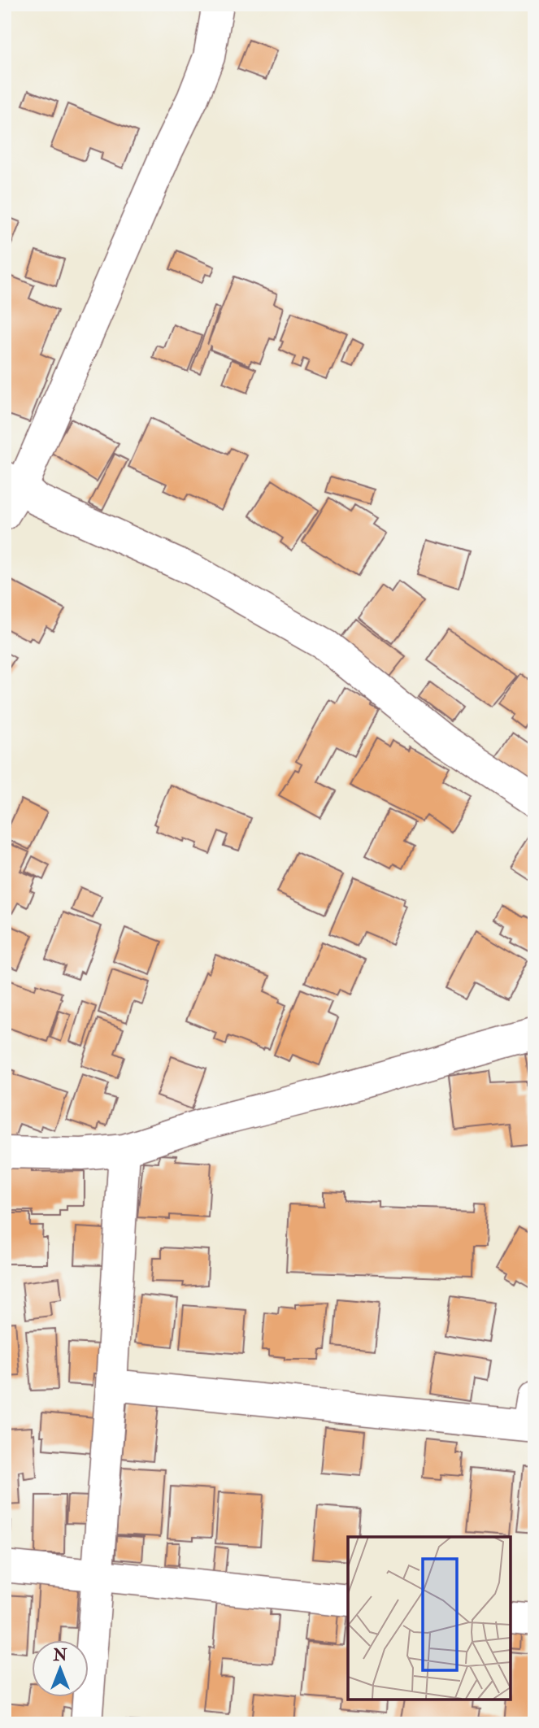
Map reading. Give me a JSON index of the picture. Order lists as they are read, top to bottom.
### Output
{
  "north": "top"
}
